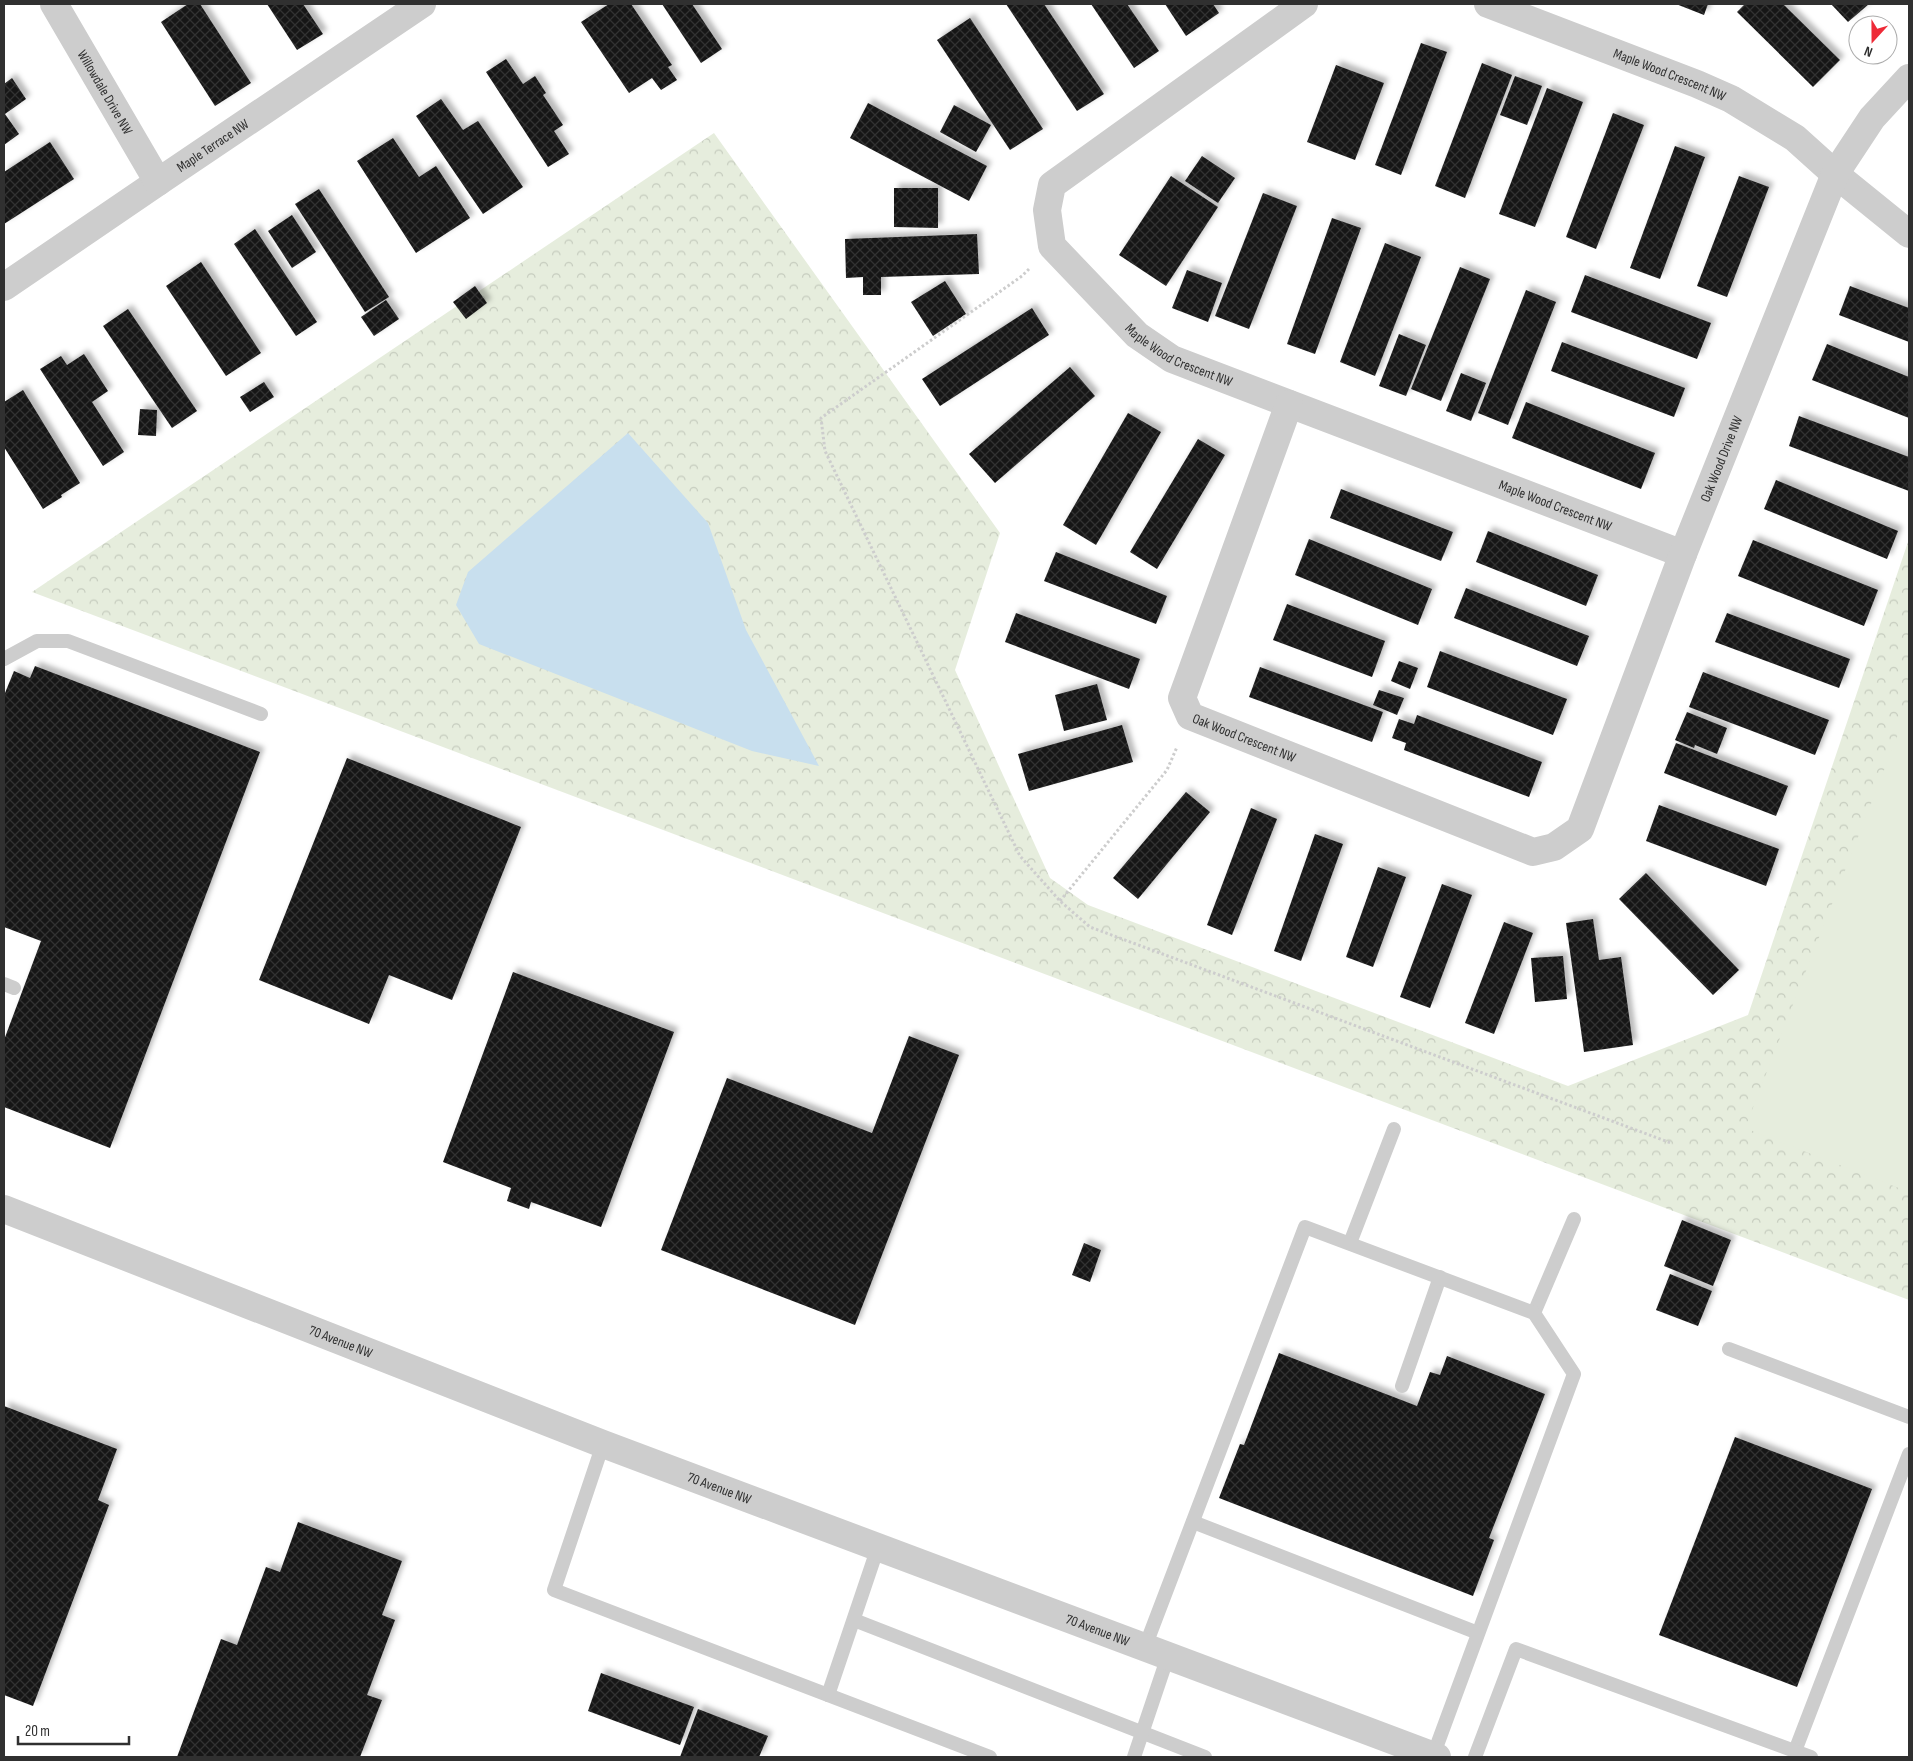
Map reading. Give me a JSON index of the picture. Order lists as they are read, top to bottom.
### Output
{
  "streets": {
    "street": [
      "Maple Wood Crescent NW",
      "Willowdale Drive NW",
      "Maple Terrace NW",
      "Oak Wood Drive NW",
      "Oak Wood Crescent NW",
      "70 Avenue NW"
    ]
  },
  "crossings": [
    ["Maple Wood Crescent NW", "Oak Wood Drive NW"],
    ["Maple Wood Crescent NW", "Oak Wood Crescent NW"],
    ["Willowdale Drive NW", "Maple Terrace NW"],
    ["Oak Wood Drive NW", "Oak Wood Crescent NW"]
  ],
  "scale_bar": "20 m",
  "north": "bottom"
}
